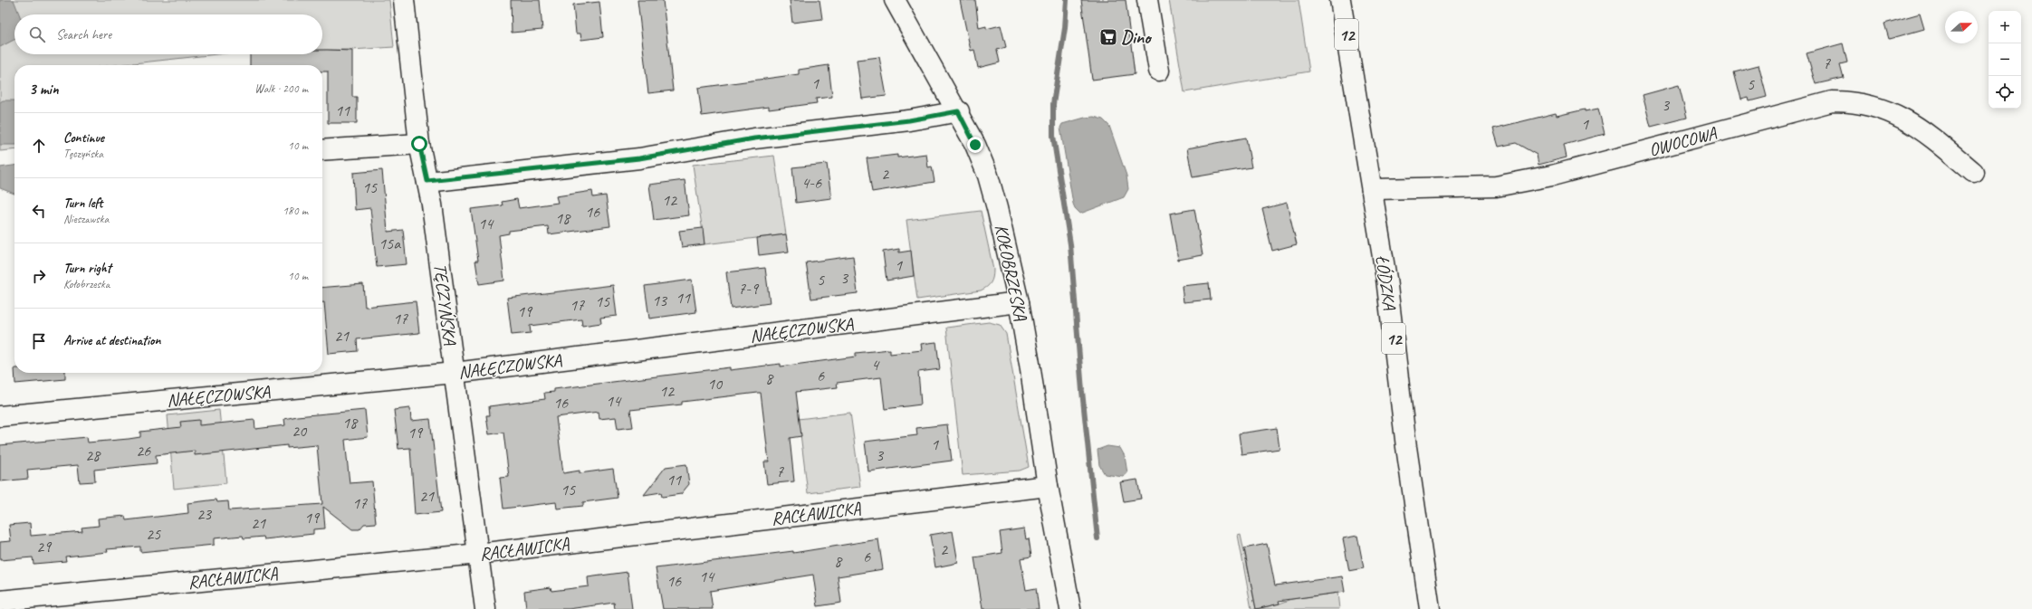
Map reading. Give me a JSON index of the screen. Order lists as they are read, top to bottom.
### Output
{
  "streets": {
    "street": [
      "12",
      "OWOCOWA",
      "KOŁOBRZESKA",
      "ŁÓDZKA",
      "TĘCZYŃSKA",
      "NAŁĘCZOWSKA",
      "RACŁAWICKA"
    ]
  },
  "crossings": [
    ["OWOCOWA", "ŁÓDZKA"],
    ["KOŁOBRZESKA", "NAŁĘCZOWSKA"],
    ["KOŁOBRZESKA", "RACŁAWICKA"],
    ["TĘCZYŃSKA", "NAŁĘCZOWSKA"],
    ["TĘCZYŃSKA", "RACŁAWICKA"]
  ],
  "places": {
    "supermarket": ["Dino"]
  },
  "house_numbers": [
    "7",
    "1",
    "5",
    "3",
    "11",
    "1",
    "2",
    "4-6",
    "15",
    "12",
    "16",
    "18",
    "14",
    "15a",
    "1",
    "3",
    "5",
    "7-9",
    "11",
    "13",
    "15",
    "17",
    "19",
    "17",
    "21",
    "4",
    "6",
    "8",
    "10",
    "12",
    "14",
    "16",
    "18",
    "20",
    "19",
    "1",
    "26",
    "28",
    "3",
    "7",
    "11",
    "15",
    "21",
    "17",
    "23",
    "19",
    "21",
    "25",
    "29",
    "2",
    "6",
    "8",
    "14",
    "16"
  ],
  "north": "right",
  "page": {
    "map_buttons": ["+", "−"],
    "search": "Search here",
    "heading": ["3 min", "Walk · 200 m"],
    "list": [
      ["Continue", "Tęczyńska", "10 m"],
      ["Turn left", "Nieszawska", "180 m"],
      ["Turn right", "Kołobrzeska", "10 m"],
      "Arrive at destination"
    ]
  }
}
